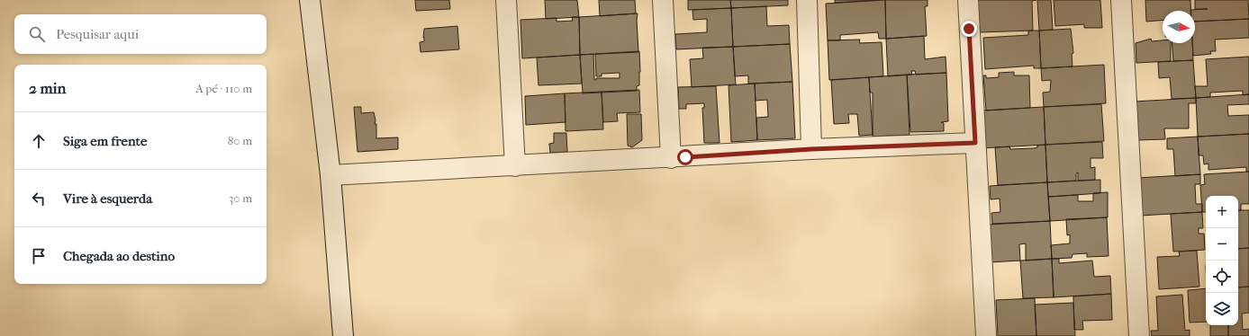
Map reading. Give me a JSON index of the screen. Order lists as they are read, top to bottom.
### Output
{
  "north": "right",
  "page": {
    "search": "Pesquisar aqui",
    "heading": ["2 min", "A pé · 110 m"],
    "list": [
      ["Siga em frente", "80 m"],
      ["Vire à esquerda", "30 m"],
      "Chegada ao destino"
    ],
    "map_buttons": ["+", "−"]
  }
}
